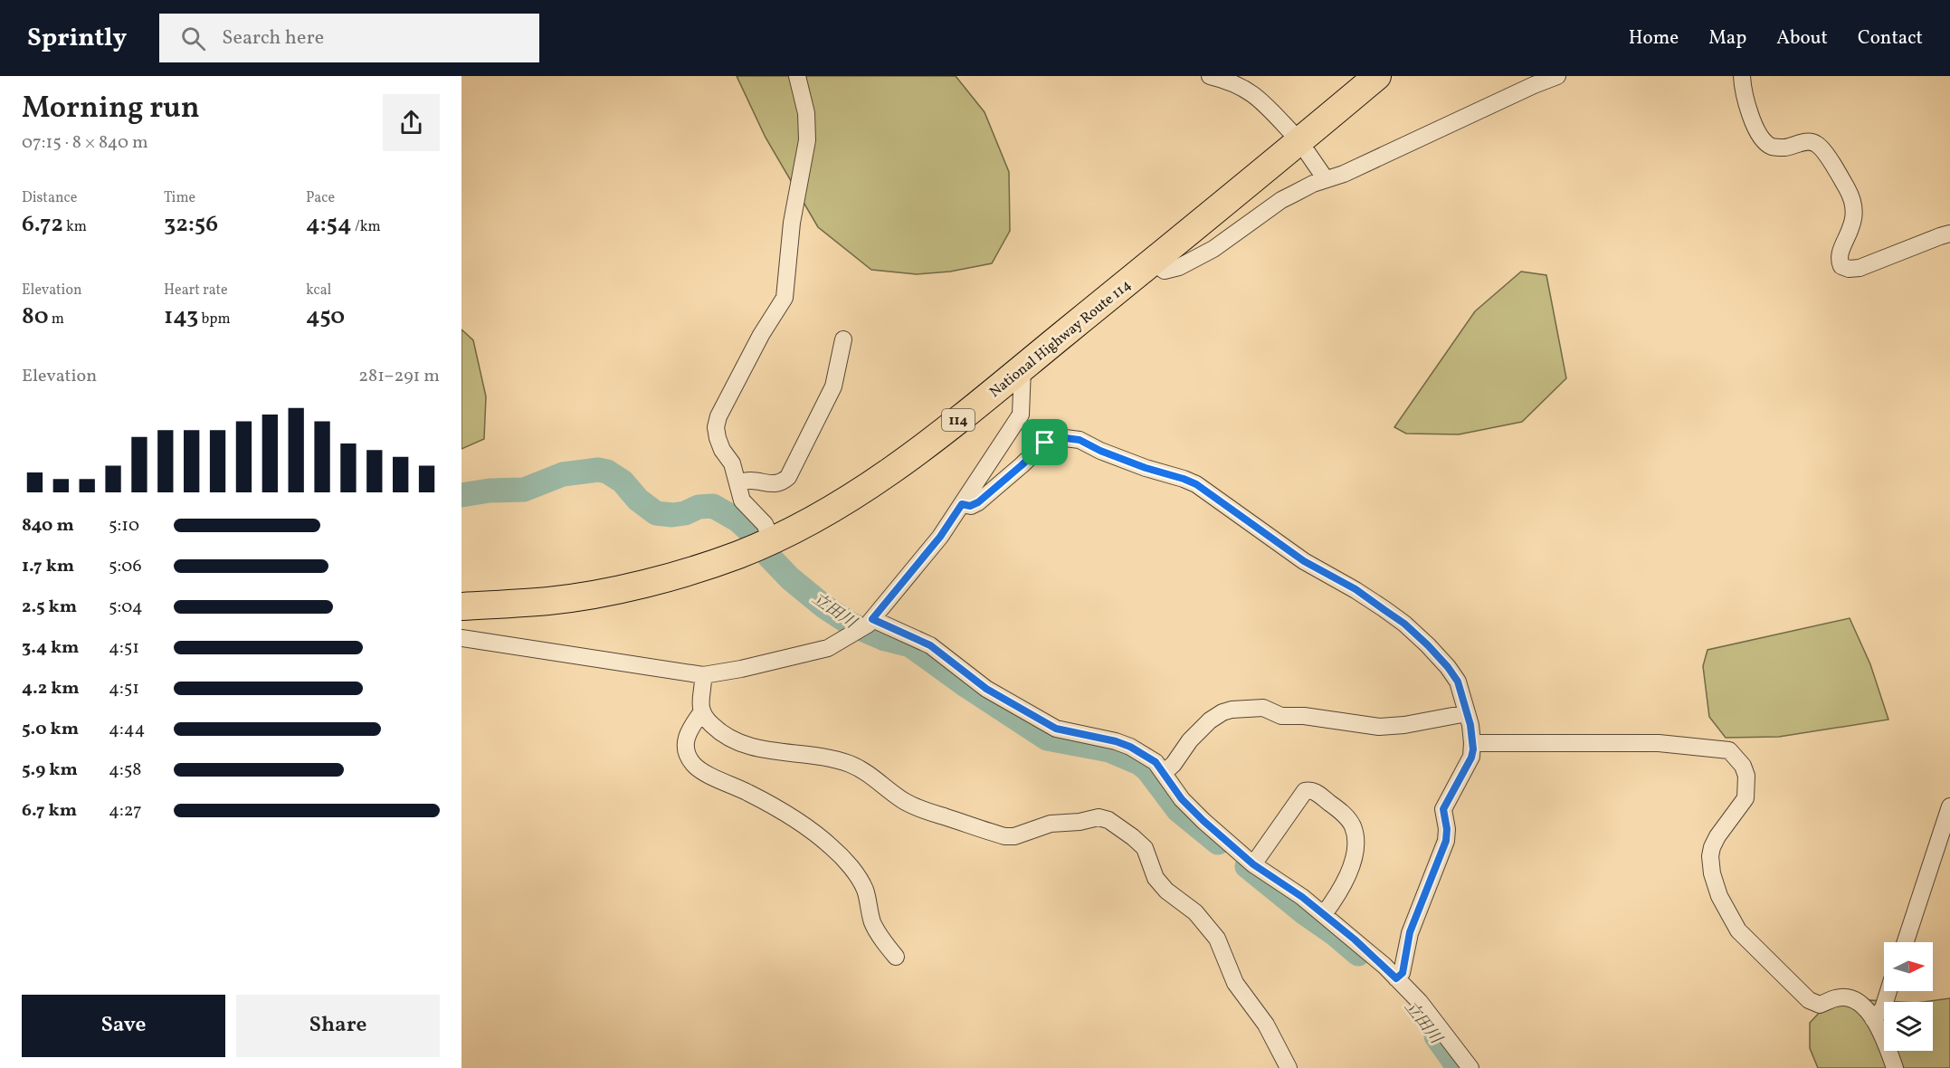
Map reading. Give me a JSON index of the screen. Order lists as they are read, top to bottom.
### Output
{
  "streets": {
    "highway": ["National Highway Route 114", "114"]
  },
  "water": ["立田川"],
  "north": "right",
  "page": {
    "header": "Sprintly",
    "search": "Search here",
    "nav": [
      "Home",
      "Map",
      "About",
      "Contact"
    ],
    "heading": ["Morning run", "07:15 · 8 × 840 m"],
    "stats": [
      ["Distance", "6.72 km"],
      ["Time", "32:56"],
      ["Pace", "4:54 /km"],
      ["Elevation", "80 m"],
      ["Heart rate", "143 bpm"],
      ["kcal", "450"]
    ],
    "chart": ["Elevation", "281–291 m"],
    "list": [
      {
        "name": "840 m",
        "note": "5:10"
      },
      {
        "name": "1.7 km",
        "note": "5:06"
      },
      {
        "name": "2.5 km",
        "note": "5:04"
      },
      {
        "name": "3.4 km",
        "note": "4:51"
      },
      {
        "name": "4.2 km",
        "note": "4:51"
      },
      {
        "name": "5.0 km",
        "note": "4:44"
      },
      {
        "name": "5.9 km",
        "note": "4:58"
      },
      {
        "name": "6.7 km",
        "note": "4:27"
      }
    ],
    "buttons": ["Save", "Share"]
  }
}
